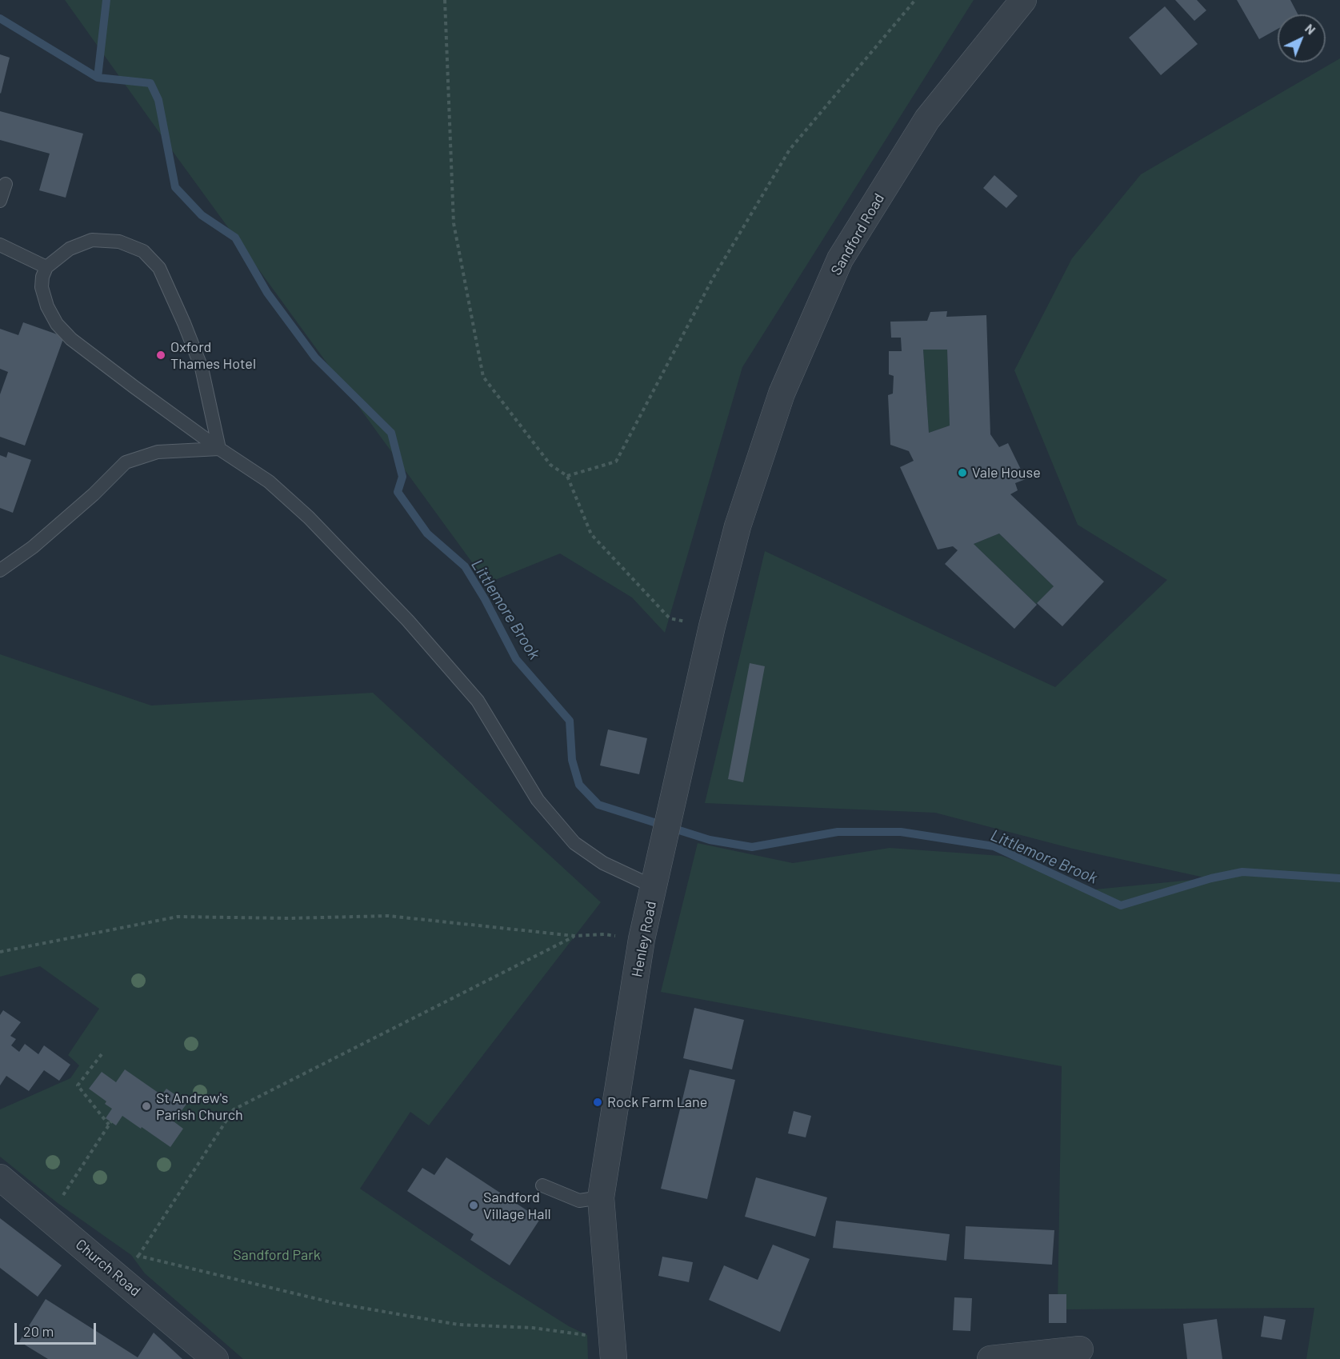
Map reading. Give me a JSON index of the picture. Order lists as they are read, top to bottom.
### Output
{
  "streets": {
    "street": ["Sandford Road", "Henley Road", "Church Road"]
  },
  "crossings": [
    ["Sandford Road", "Henley Road"]
  ],
  "water": ["Littlemore Brook"],
  "parks": ["Sandford Park"],
  "places": [
    "Oxford Thames Hotel",
    "Vale House",
    "Rock Farm Lane",
    "St Andrew's Parish Church",
    "Sandford Village Hall"
  ],
  "scale_bar": "20 m",
  "north": "top right"
}
